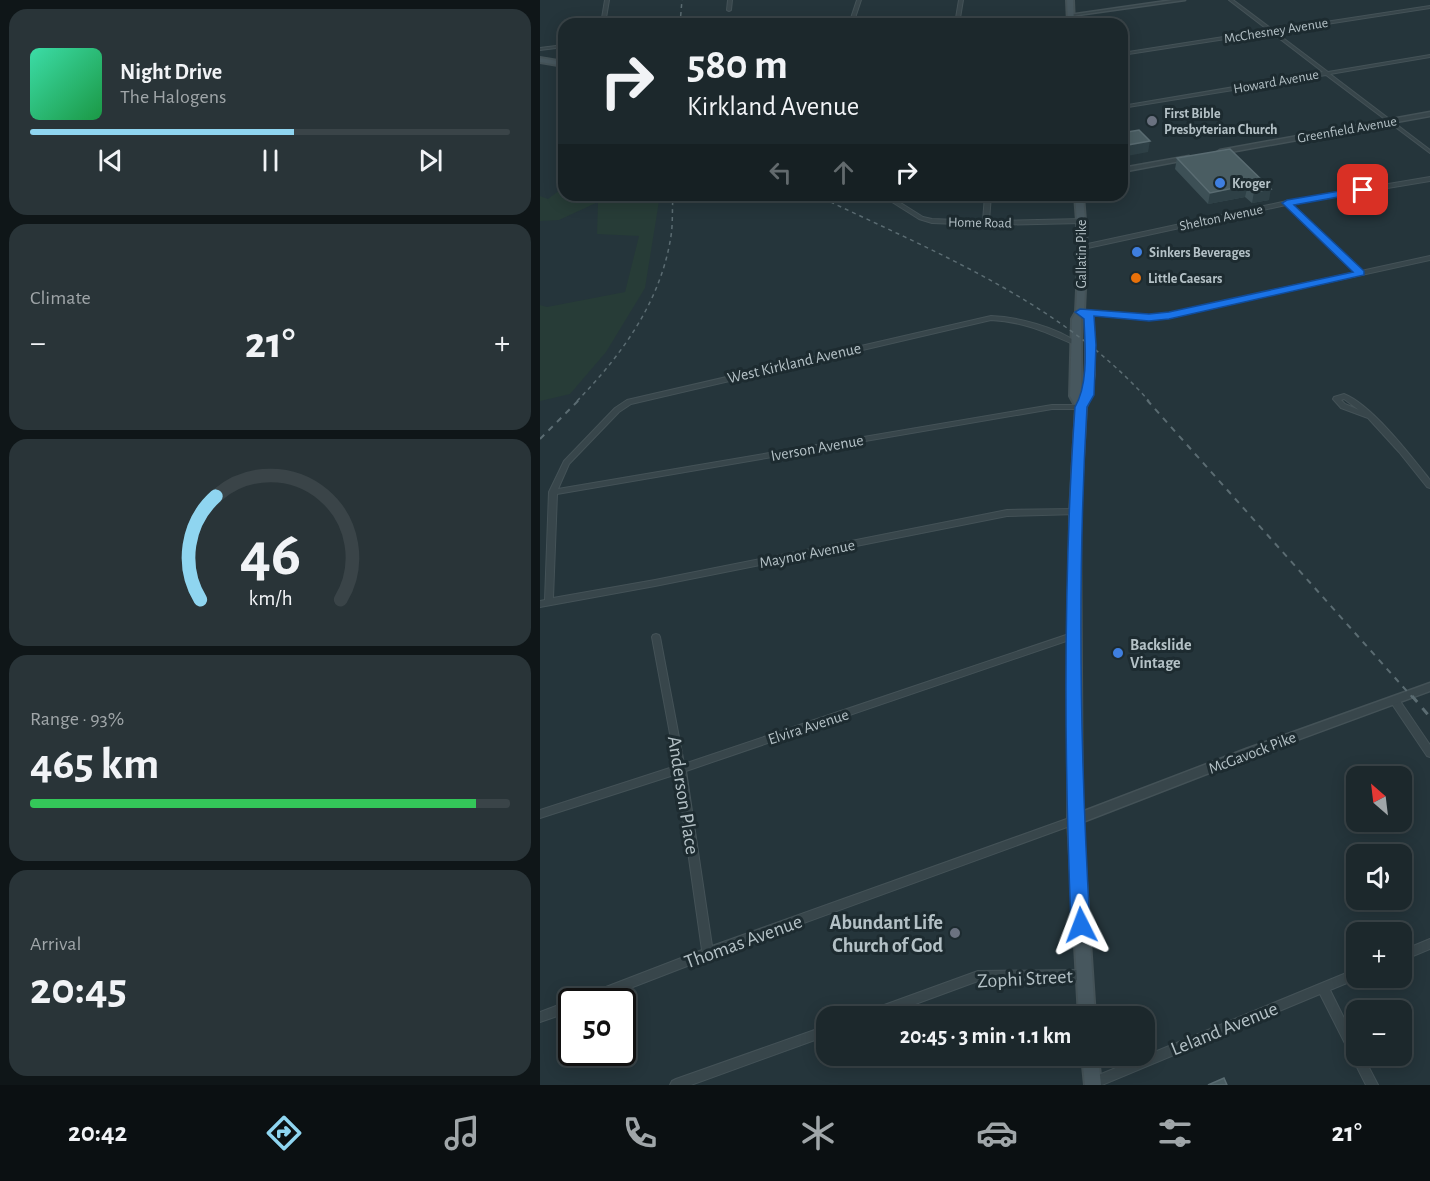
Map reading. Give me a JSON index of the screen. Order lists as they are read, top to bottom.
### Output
{
  "streets": {
    "main road": ["Gallatin Pike"],
    "street": [
      "McChesney Avenue",
      "Howard Avenue",
      "Greenfield Avenue",
      "Shelton Avenue",
      "Home Road",
      "West Kirkland Avenue",
      "Iverson Avenue",
      "Maynor Avenue",
      "Elvira Avenue",
      "McGavock Pike",
      "Anderson Place",
      "Thomas Avenue",
      "Zophi Street",
      "Leland Avenue"
    ]
  },
  "crossings": [
    ["Shelton Avenue", "Gallatin Pike"],
    ["Home Road", "Gallatin Pike"],
    ["Gallatin Pike", "West Kirkland Avenue"],
    ["Gallatin Pike", "Iverson Avenue"],
    ["Gallatin Pike", "Maynor Avenue"],
    ["Gallatin Pike", "Elvira Avenue"],
    ["Gallatin Pike", "McGavock Pike"],
    ["Gallatin Pike", "Thomas Avenue"],
    ["Gallatin Pike", "Zophi Street"],
    ["West Kirkland Avenue", "Iverson Avenue"],
    ["West Kirkland Avenue", "Maynor Avenue"],
    ["Elvira Avenue", "Anderson Place"],
    ["McGavock Pike", "Thomas Avenue"],
    ["Anderson Place", "Thomas Avenue"]
  ],
  "places": [
    "First Bible Presbyterian Church",
    "Kroger",
    "Sinkers Beverages",
    "Little Caesars",
    "Backslide Vintage",
    "Abundant Life Church of God"
  ],
  "north": "top left",
  "page": {
    "turn": ["580 m", "Kirkland Avenue"],
    "song": ["Night Drive", "The Halogens"],
    "tile": [
      "Climate",
      ["Range · 93%", "465 km"],
      ["Arrival", "20:45"]
    ],
    "heat": ["−", "21°", "+"],
    "map_buttons": ["+", "−"],
    "limit": "50",
    "trip": "20:45 · 3 min · 1.1 km",
    "tabs": ["20:42", "21°"],
    "gauge": ["46", "km/h"]
  }
}
